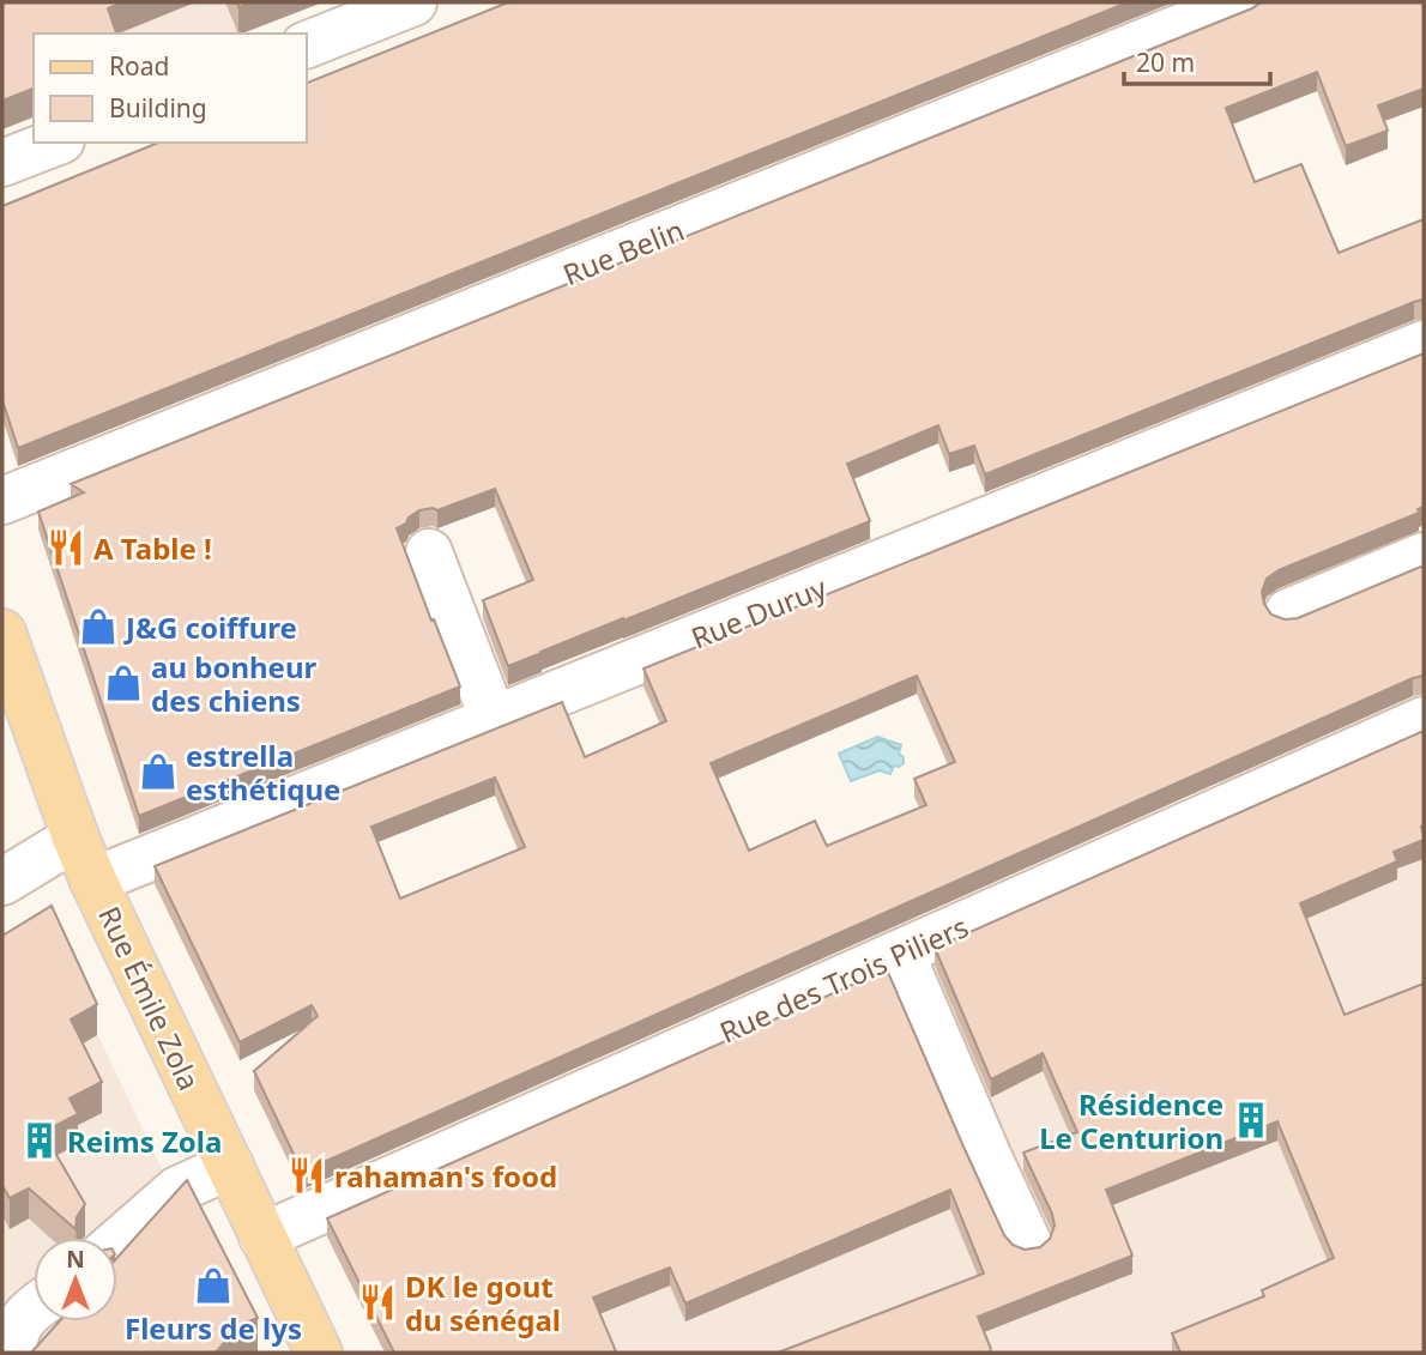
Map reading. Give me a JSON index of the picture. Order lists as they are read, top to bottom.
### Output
{
  "streets": {
    "main road": ["Rue Émile Zola"],
    "street": ["Rue Belin", "Rue Duruy", "Rue des Trois Piliers"]
  },
  "crossings": [
    ["Rue Duruy", "Rue Émile Zola"],
    ["Rue des Trois Piliers", "Rue Émile Zola"]
  ],
  "places": {
    "restaurant": ["A Table !", "rahaman's food", "DK le gout du sénégal"],
    "shop": [
      "J&G coiffure",
      "au bonheur des chiens",
      "estrella esthétique",
      "Fleurs de lys"
    ],
    "building": ["Résidence Le Centurion", "Reims Zola"]
  },
  "legend": ["Road", "Building"],
  "scale_bar": "20 m",
  "north": "top"
}
